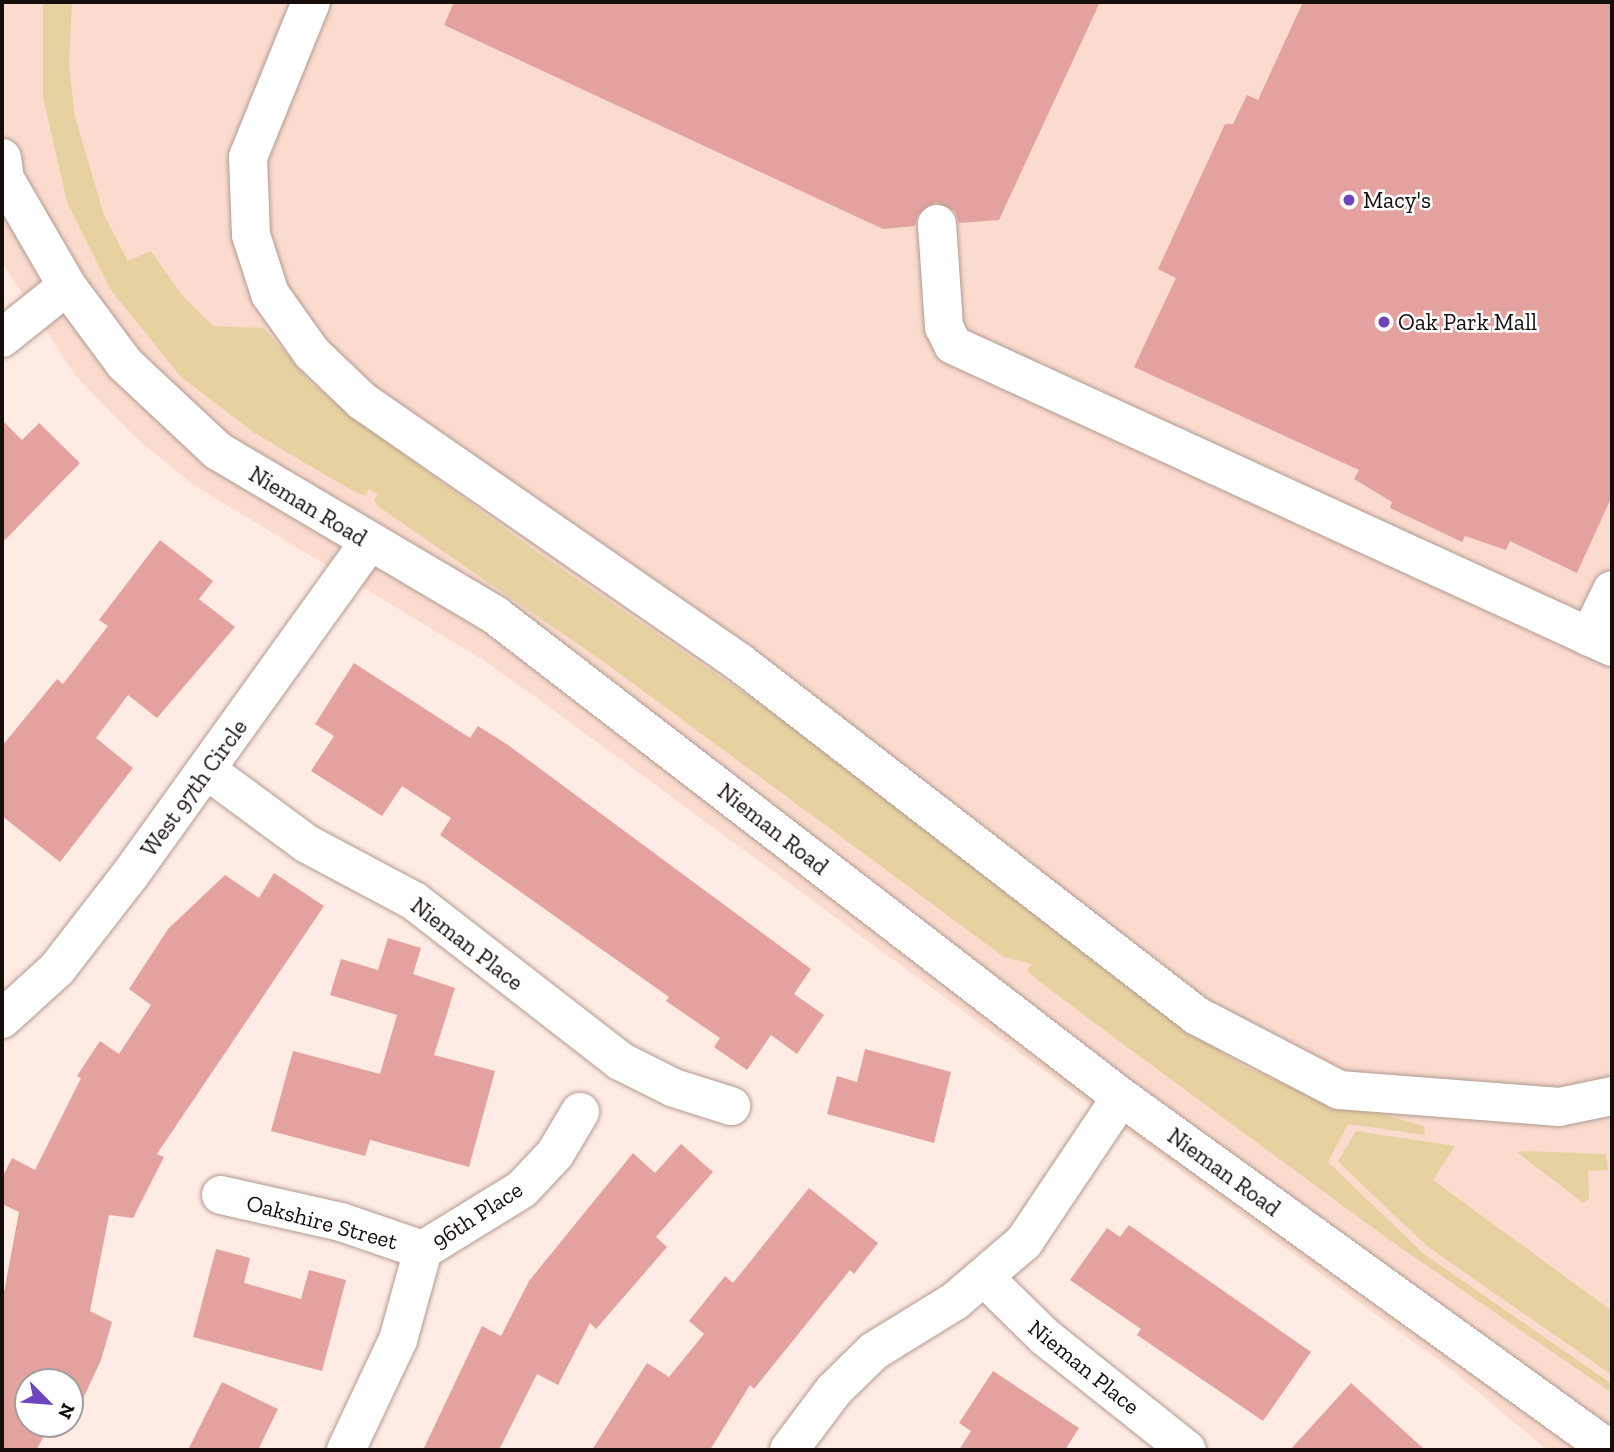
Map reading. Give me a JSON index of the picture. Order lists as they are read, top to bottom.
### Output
{
  "streets": {
    "street": [
      "Nieman Road",
      "West 97th Circle",
      "Nieman Place",
      "96th Place",
      "Oakshire Street"
    ]
  },
  "crossings": [
    ["Nieman Road", "West 97th Circle"],
    ["West 97th Circle", "Nieman Place"],
    ["96th Place", "Oakshire Street"]
  ],
  "places": ["Macy's", "Oak Park Mall"],
  "north": "bottom right"
}
